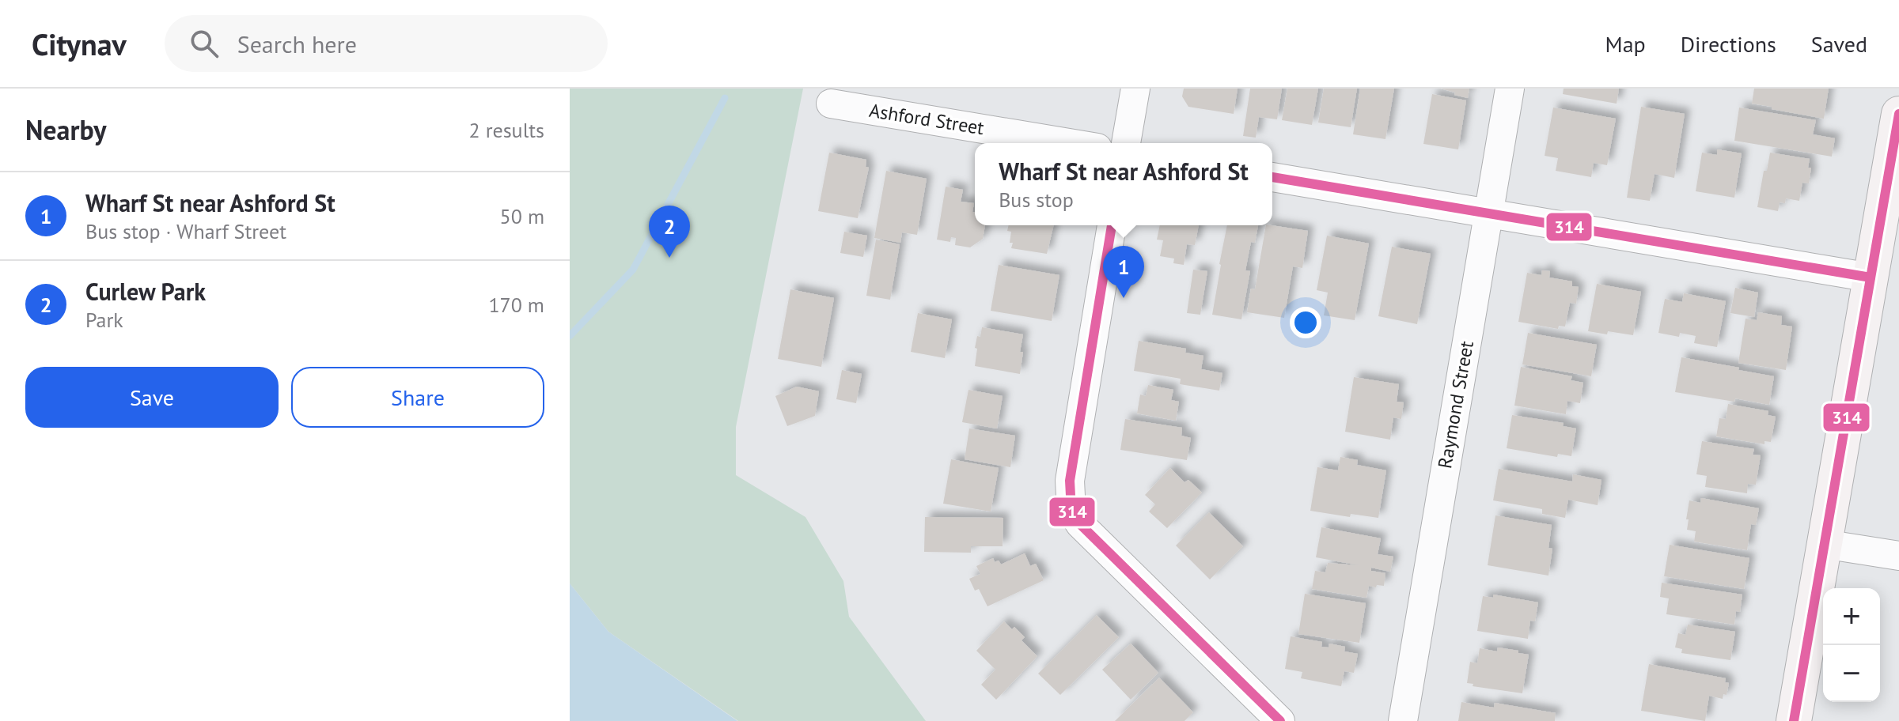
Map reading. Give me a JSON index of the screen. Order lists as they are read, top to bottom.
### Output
{
  "streets": {
    "street": ["Ashford Street", "Raymond Street"]
  },
  "lines": ["transit line 314"],
  "page": {
    "header": "Citynav",
    "search": "Search here",
    "nav": ["Map", "Directions", "Saved"],
    "heading": ["Nearby", "2 results"],
    "popup": ["Wharf St near Ashford St", "Bus stop"],
    "list": [
      {
        "mark": "1",
        "name": "Wharf St near Ashford St",
        "note": "Bus stop · Wharf Street",
        "value": "50 m"
      },
      {
        "mark": "2",
        "name": "Curlew Park",
        "note": "Park",
        "value": "170 m"
      }
    ],
    "pins": ["2", "1"],
    "buttons": ["Save", "Share"],
    "map_buttons": ["+", "−"]
  }
}
